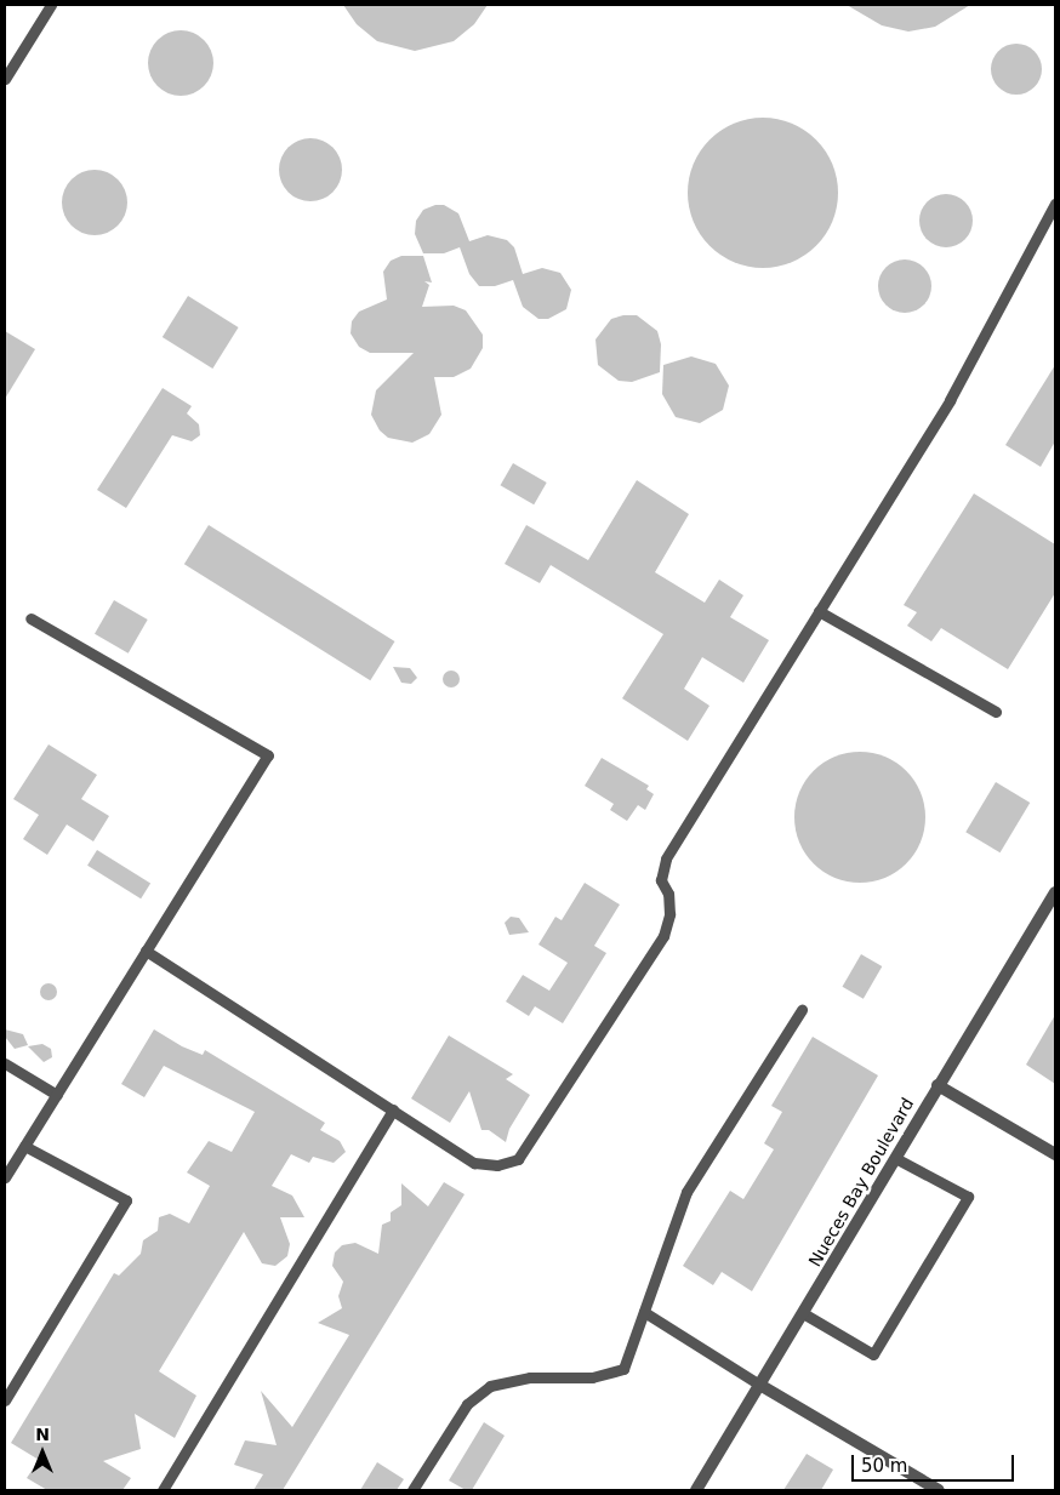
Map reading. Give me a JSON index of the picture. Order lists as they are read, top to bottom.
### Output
{
  "streets": {
    "street": ["Nueces Bay Boulevard"]
  },
  "scale_bar": "50 m",
  "north": "top"
}
